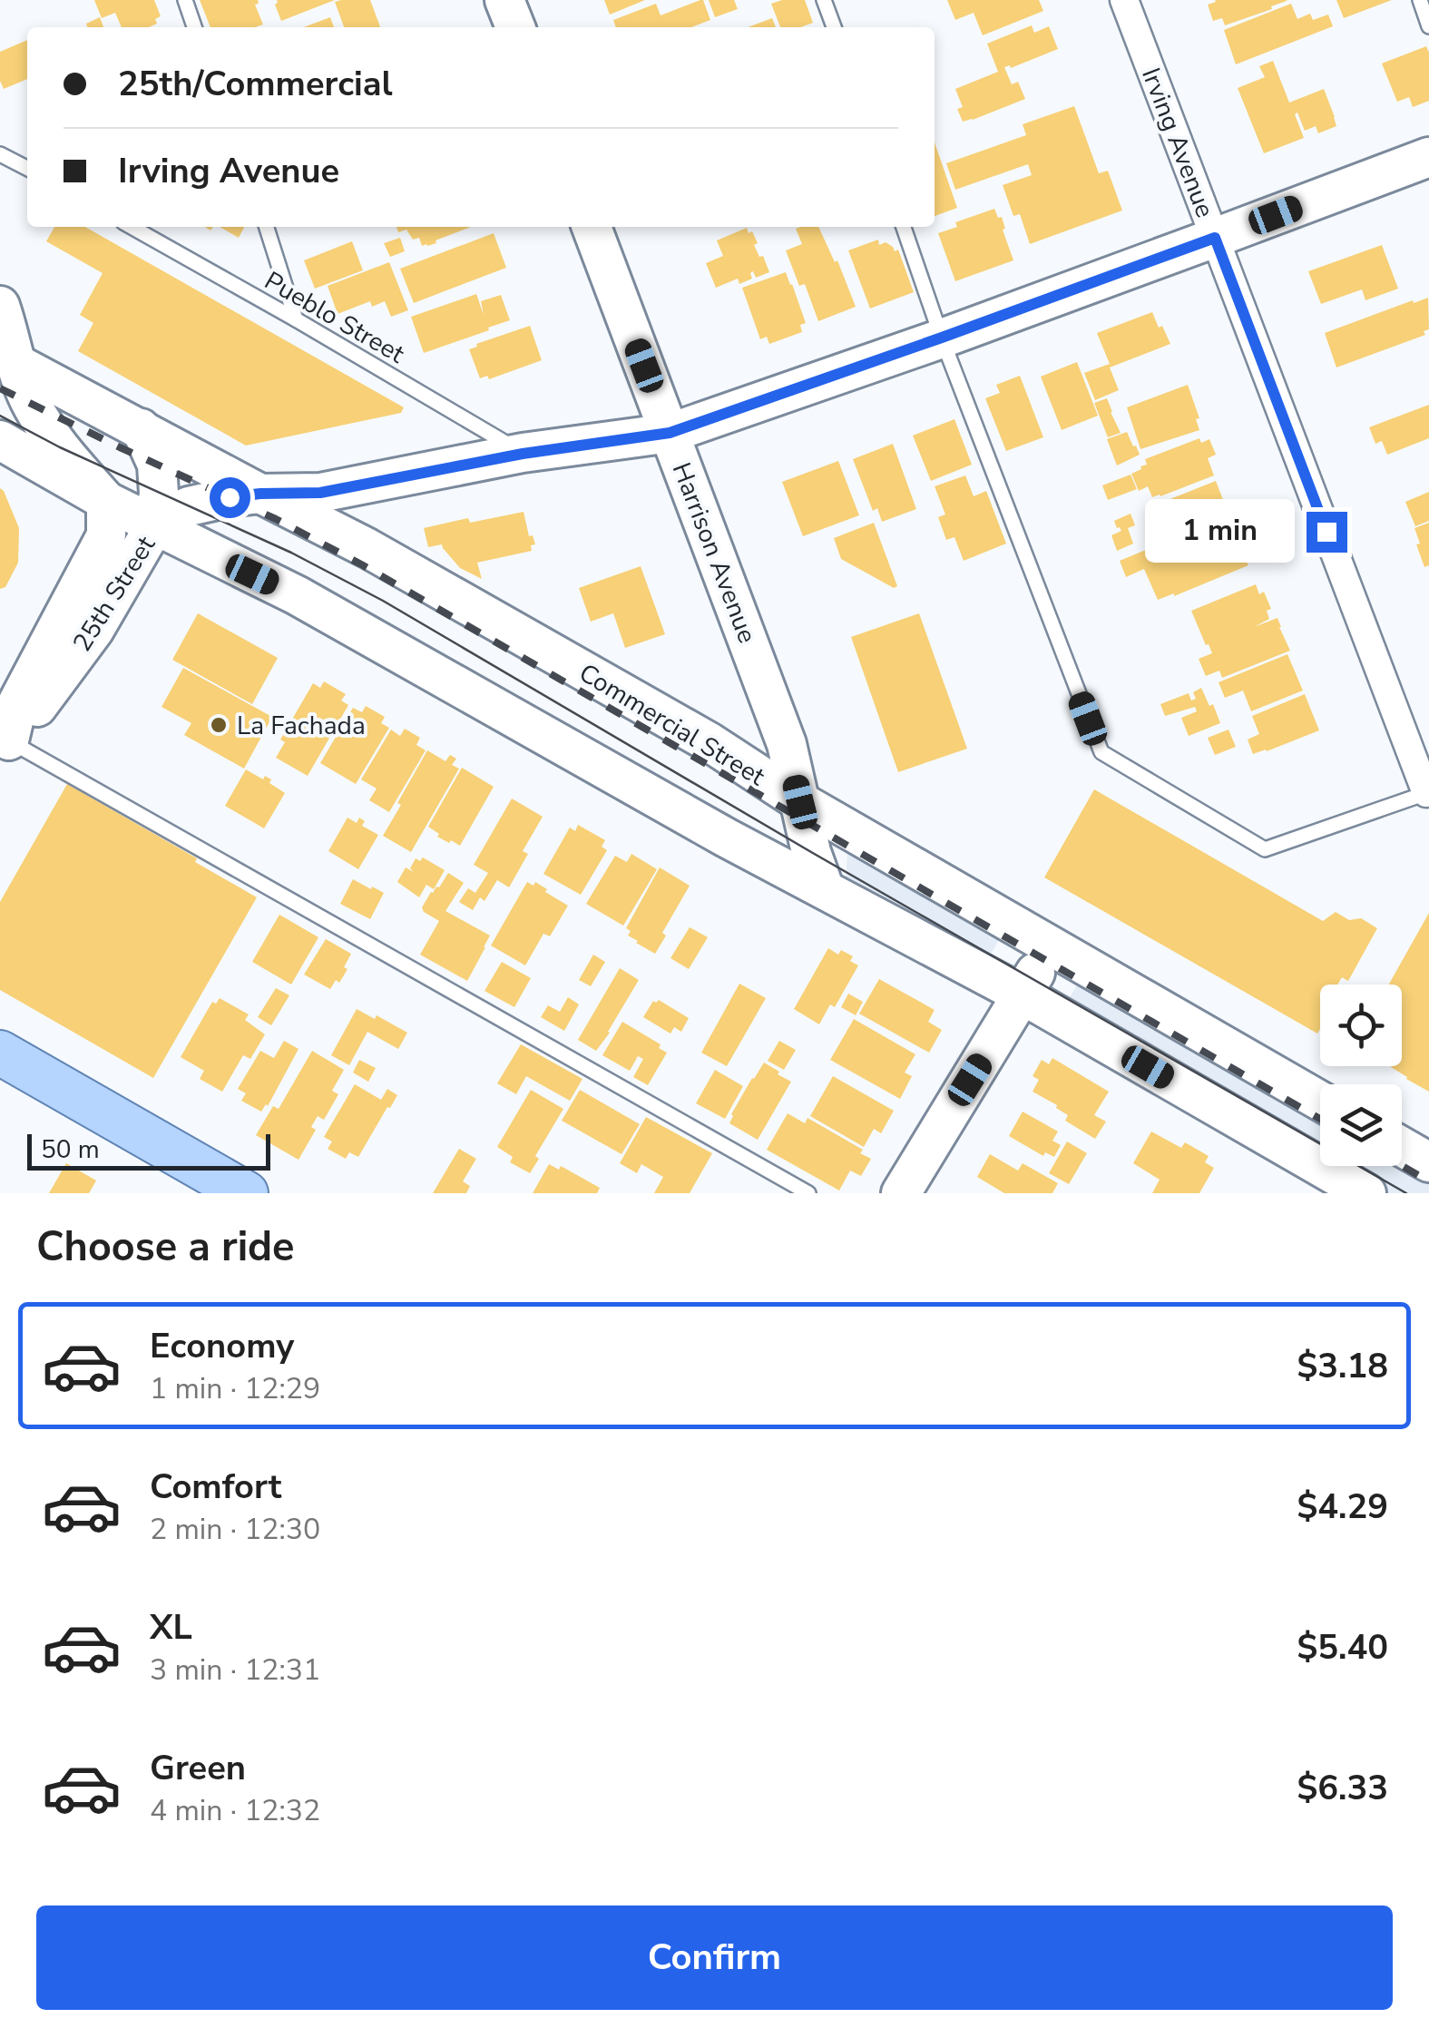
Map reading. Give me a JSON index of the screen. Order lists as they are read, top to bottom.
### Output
{
  "streets": {
    "main road": ["Harrison Avenue", "25th Street", "Commercial Street"],
    "street": ["Irving Avenue"],
    "lane": ["Pueblo Street"]
  },
  "crossings": [
    ["Harrison Avenue", "Commercial Street"],
    ["25th Street", "Commercial Street"]
  ],
  "places": ["La Fachada"],
  "scale_bar": "50 m",
  "page": {
    "banner": ["25th/Commercial", "Irving Avenue"],
    "bubble": "1 min",
    "scale": "50 m",
    "heading": "Choose a ride",
    "list": [
      {
        "name": "Economy",
        "note": "1 min · 12:29",
        "value": "$3.18"
      },
      {
        "name": "Comfort",
        "note": "2 min · 12:30",
        "value": "$4.29"
      },
      {
        "name": "XL",
        "note": "3 min · 12:31",
        "value": "$5.40"
      },
      {
        "name": "Green",
        "note": "4 min · 12:32",
        "value": "$6.33"
      }
    ],
    "buttons": "Confirm"
  }
}
